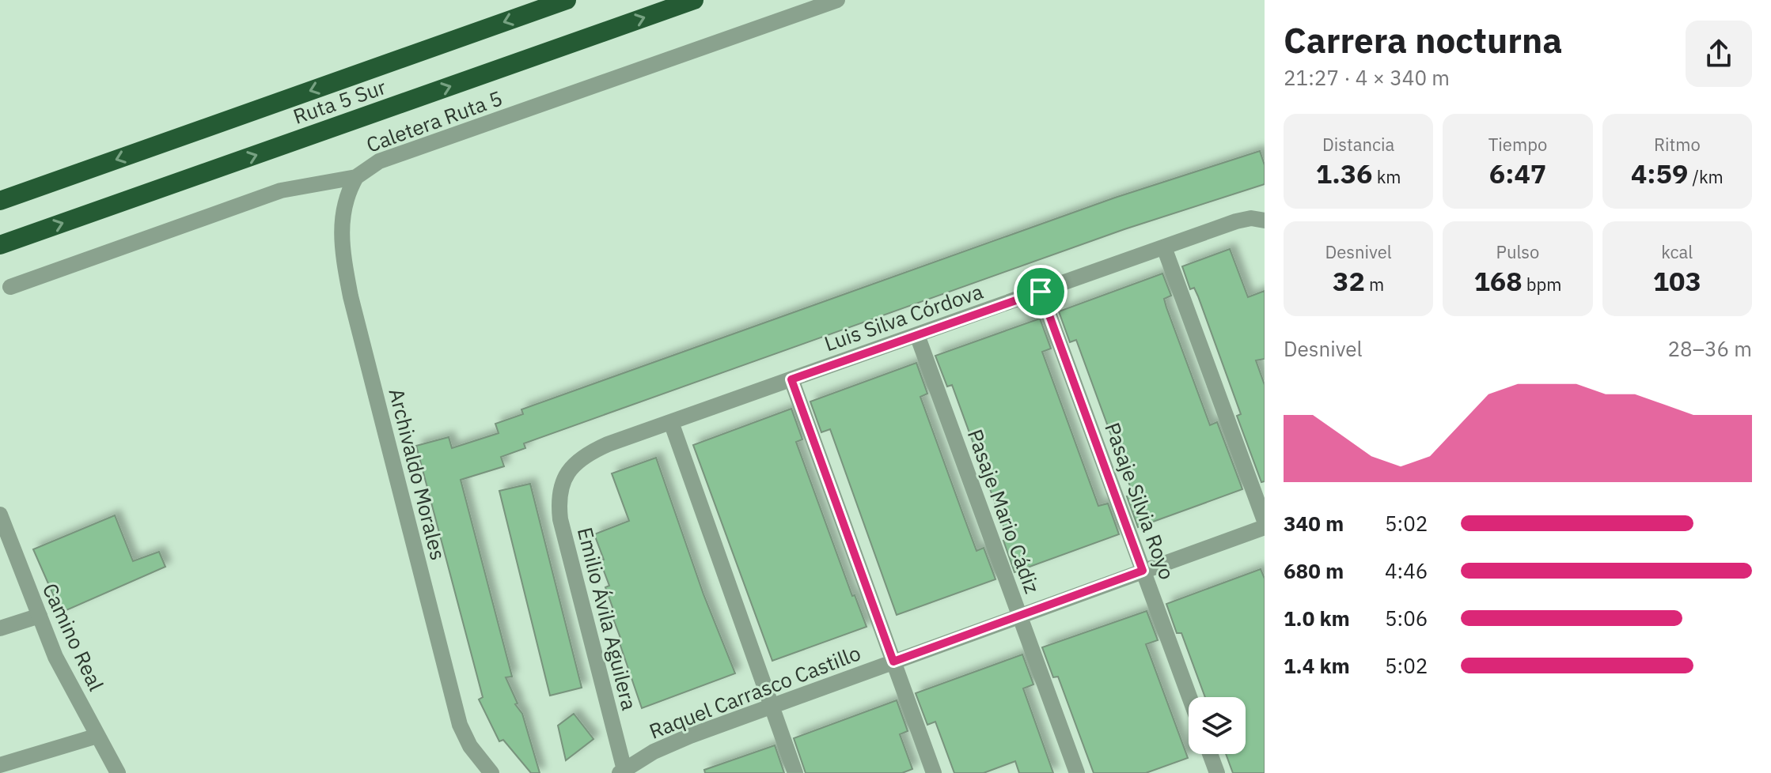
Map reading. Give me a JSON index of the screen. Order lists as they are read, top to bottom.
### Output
{
  "streets": {
    "highway": ["Ruta 5 Sur"],
    "street": [
      "Caletera Ruta 5",
      "Luis Silva Córdova",
      "Archivaldo Morales",
      "Pasaje Silvia Royo",
      "Pasaje Mario Cádiz",
      "Emilio Ávila Aguilera",
      "Camino Real",
      "Raquel Carrasco Castillo"
    ]
  },
  "crossings": [
    ["Caletera Ruta 5", "Archivaldo Morales"],
    ["Luis Silva Córdova", "Pasaje Silvia Royo"],
    ["Luis Silva Córdova", "Pasaje Mario Cádiz"],
    ["Luis Silva Córdova", "Emilio Ávila Aguilera"],
    ["Pasaje Silvia Royo", "Raquel Carrasco Castillo"],
    ["Pasaje Mario Cádiz", "Raquel Carrasco Castillo"],
    ["Emilio Ávila Aguilera", "Raquel Carrasco Castillo"]
  ],
  "page": {
    "heading": ["Carrera nocturna", "21:27 · 4 × 340 m"],
    "stats": [
      ["Distancia", "1.36 km"],
      ["Tiempo", "6:47"],
      ["Ritmo", "4:59 /km"],
      ["Desnivel", "32 m"],
      ["Pulso", "168 bpm"],
      ["kcal", "103"]
    ],
    "chart": ["Desnivel", "28–36 m"],
    "list": [
      {
        "name": "340 m",
        "note": "5:02"
      },
      {
        "name": "680 m",
        "note": "4:46"
      },
      {
        "name": "1.0 km",
        "note": "5:06"
      },
      {
        "name": "1.4 km",
        "note": "5:02"
      }
    ]
  }
}
